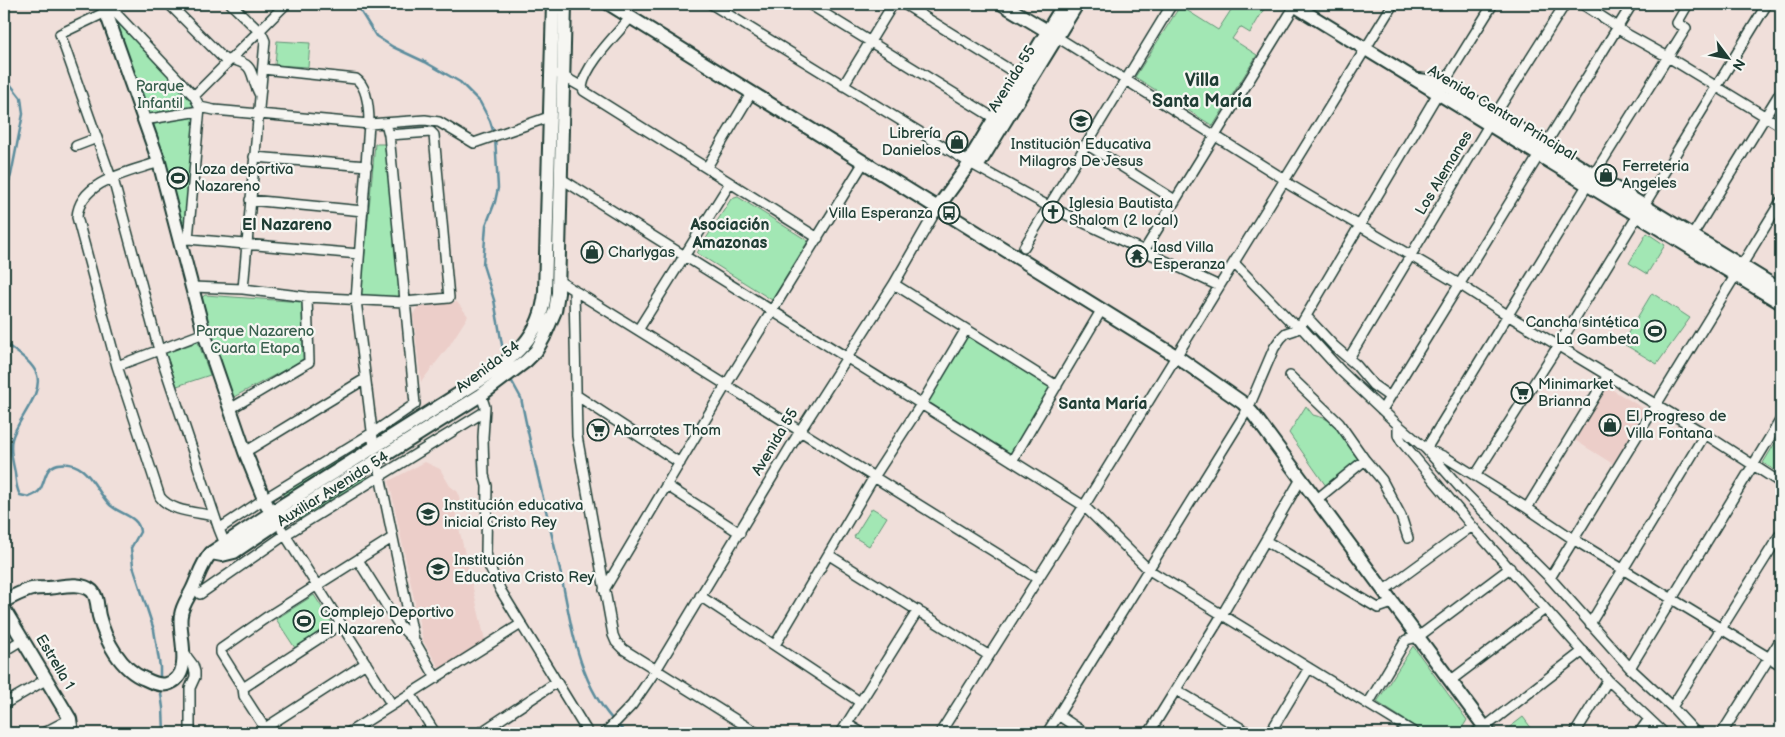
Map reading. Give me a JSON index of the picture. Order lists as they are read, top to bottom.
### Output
{
  "streets": {
    "street": [
      "Avenida 55",
      "Avenida Central Principal",
      "Los Alemanes",
      "Avenida 54",
      "Auxiliar Avenida 54",
      "Estrella 1"
    ]
  },
  "crossings": [
    ["Avenida Central Principal", "Los Alemanes"]
  ],
  "districts": [
    "Villa Santa María",
    "El Nazareno",
    "Asociación Amazonas",
    "Santa María"
  ],
  "parks": ["Parque Infantil", "Parque Nazareno Cuarta Etapa"],
  "places": {
    "school or university": ["Institución Educativa Milagros De Jesus", "Institución educativa inicial Cristo Rey", "Institución Educativa Cristo Rey"],
    "shop": [
      "Librería Danielos",
      "Ferreteria Angeles",
      "Charlygas",
      "El Progreso de Villa Fontana"
    ],
    "sports": ["Loza deportiva Nazareno", "Cancha sintética La Gambeta", "Complejo Deportivo El Nazareno"],
    "church": ["Iglesia Bautista Shalom (2 local)"],
    "bus stop": ["Villa Esperanza"],
    "temple": ["Iasd Villa Esperanza"],
    "supermarket": ["Minimarket Brianna", "Abarrotes Thom"]
  },
  "north": "bottom right"
}
